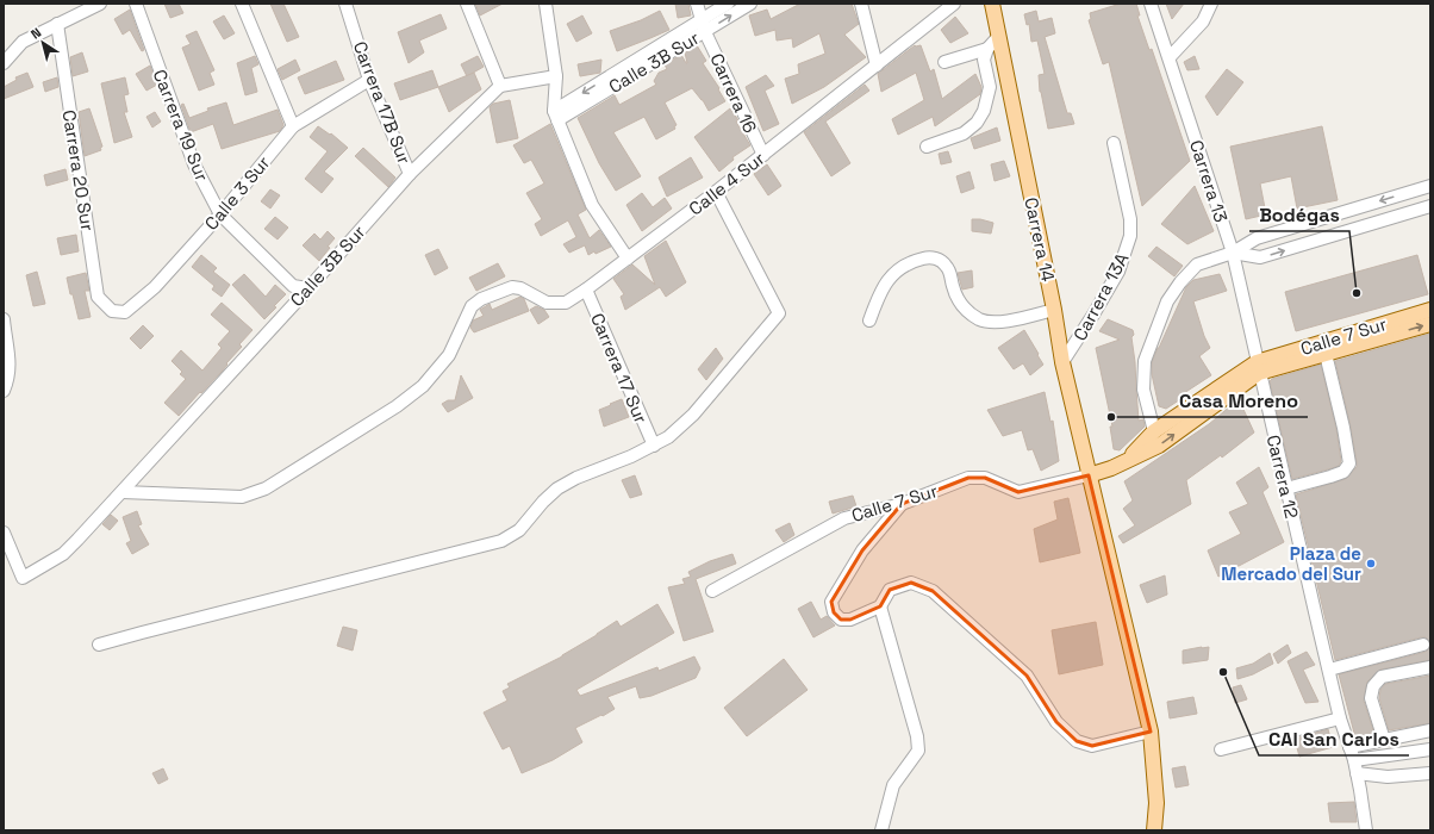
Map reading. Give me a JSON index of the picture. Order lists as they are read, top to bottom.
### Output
{
  "streets": {
    "main road": ["Carrera 14", "Calle 7 Sur"],
    "street": [
      "Calle 3B Sur",
      "Carrera 16",
      "Carrera 17B Sur",
      "Carrera 19 Sur",
      "Carrera 20 Sur",
      "Carrera 13",
      "Calle 4 Sur",
      "Calle 3 Sur",
      "Carrera 13A",
      "Carrera 17 Sur",
      "Carrera 12"
    ]
  },
  "crossings": [
    ["Calle 3B Sur", "Carrera 16"],
    ["Calle 3B Sur", "Carrera 17B Sur"],
    ["Calle 3B Sur", "Carrera 19 Sur"],
    ["Calle 3B Sur", "Calle 4 Sur"],
    ["Carrera 16", "Calle 4 Sur"],
    ["Carrera 17B Sur", "Calle 3 Sur"],
    ["Carrera 19 Sur", "Calle 3 Sur"],
    ["Carrera 20 Sur", "Calle 3 Sur"],
    ["Carrera 13", "Calle 7 Sur"],
    ["Carrera 13", "Carrera 12"],
    ["Calle 4 Sur", "Carrera 17 Sur"],
    ["Carrera 14", "Carrera 13A"],
    ["Carrera 14", "Calle 7 Sur"],
    ["Calle 7 Sur", "Carrera 12"]
  ],
  "places": [
    "Bodégas",
    "Casa Moreno",
    "Plaza de Mercado del Sur",
    "CAI San Carlos"
  ],
  "north": "top left"
}
